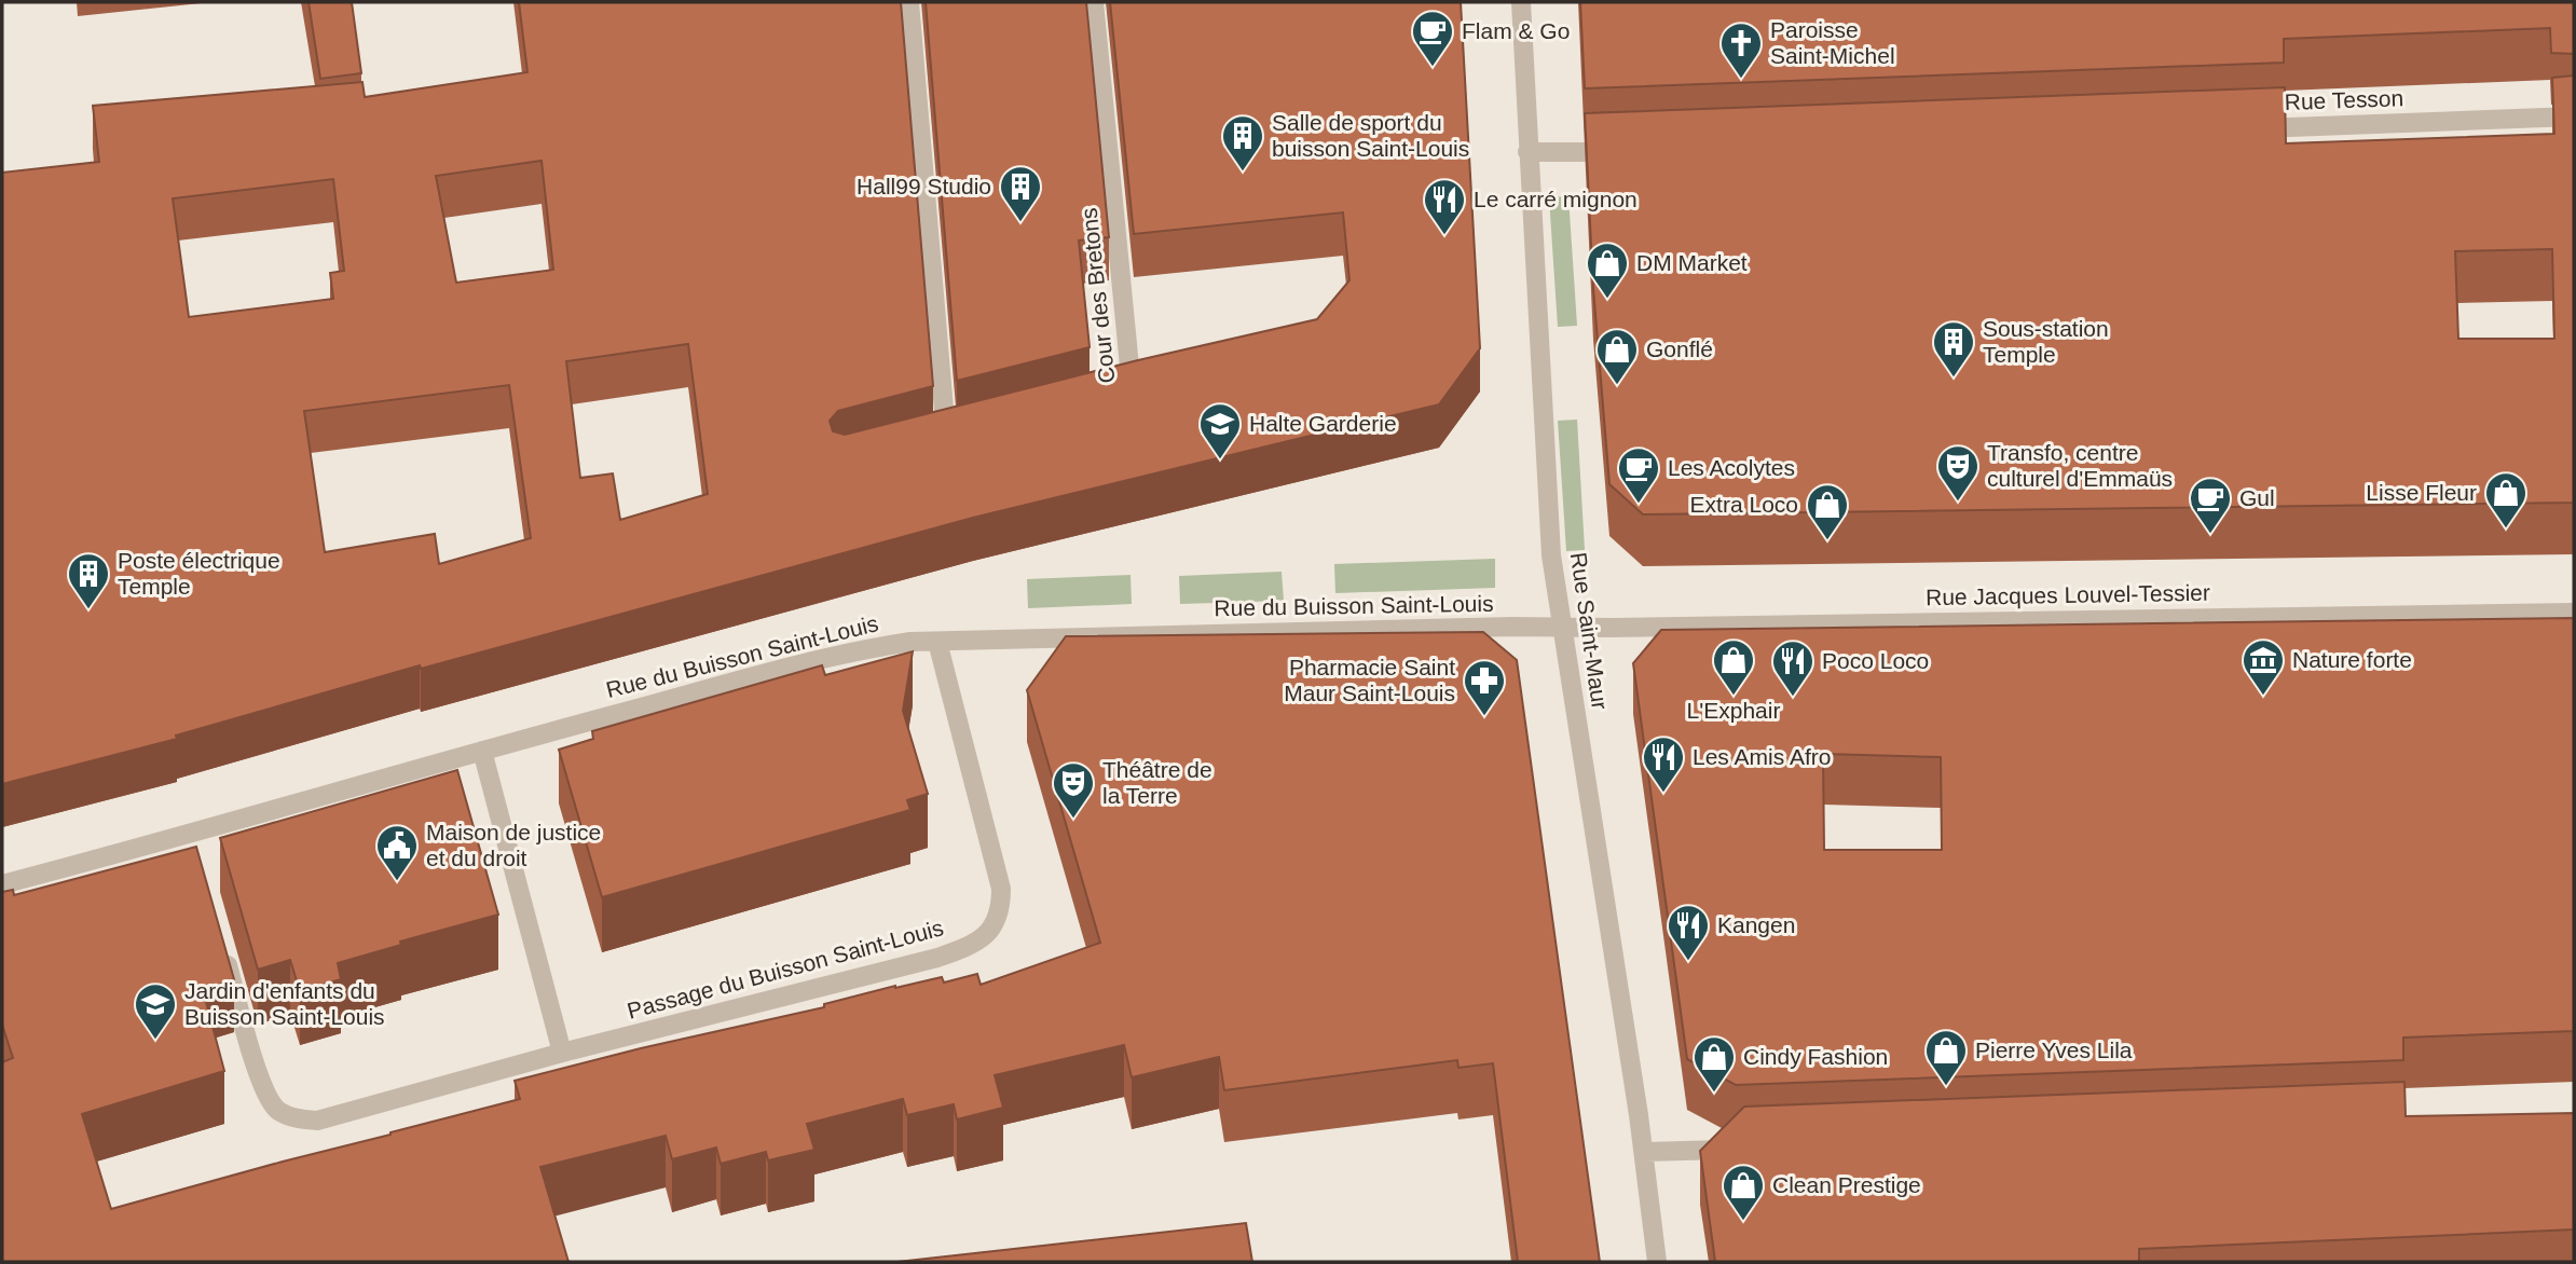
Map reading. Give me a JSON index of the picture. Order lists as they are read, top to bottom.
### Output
{
  "streets": {
    "street": [
      "Rue Tesson",
      "Cour des Bretons",
      "Rue Jacques Louvel-Tessier",
      "Rue du Buisson Saint-Louis",
      "Rue Saint-Maur",
      "Passage du Buisson Saint-Louis"
    ]
  },
  "crossings": [
    ["Rue Jacques Louvel-Tessier", "Rue du Buisson Saint-Louis"],
    ["Rue Jacques Louvel-Tessier", "Rue Saint-Maur"],
    ["Rue du Buisson Saint-Louis", "Rue Saint-Maur"],
    ["Rue du Buisson Saint-Louis", "Passage du Buisson Saint-Louis"]
  ],
  "places": {
    "cafe": ["Flam & Go", "Les Acolytes", "Gul"],
    "church": ["Paroisse Saint-Michel"],
    "building": [
      "Salle de sport du buisson Saint-Louis",
      "Hall99 Studio",
      "Sous-station Temple",
      "Poste électrique Temple"
    ],
    "restaurant": [
      "Le carré mignon",
      "Poco Loco",
      "Les Amis Afro",
      "Kangen"
    ],
    "shop": [
      "DM Market",
      "Gonflé",
      "Lisse Fleur",
      "Extra Loco",
      "L'Exphair",
      "Pierre Yves Lila",
      "Cindy Fashion",
      "Clean Prestige"
    ],
    "school or university": ["Halte Garderie", "Jardin d'enfants du Buisson Saint-Louis"],
    "theatre": ["Transfo, centre culturel d'Emmaüs", "Théâtre de la Terre"],
    "museum": ["Nature forte"],
    "pharmacy": ["Pharmacie Saint Maur Saint-Louis"],
    "public building": ["Maison de justice et du droit"]
  }
}
